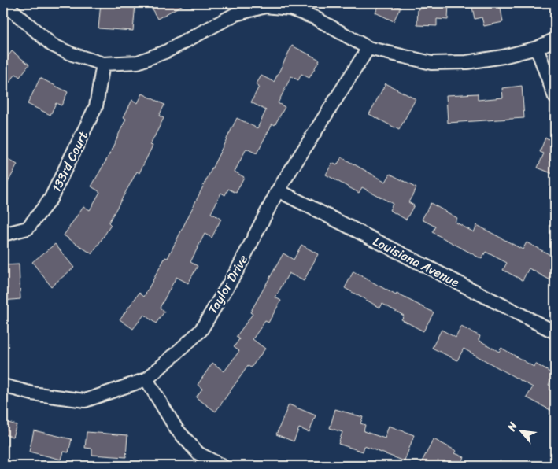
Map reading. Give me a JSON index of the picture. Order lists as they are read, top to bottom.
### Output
{
  "streets": {
    "street": ["133rd Court", "Louisiana Avenue", "Taylor Drive"]
  },
  "crossings": [
    ["Louisiana Avenue", "Taylor Drive"]
  ],
  "north": "top left"
}
